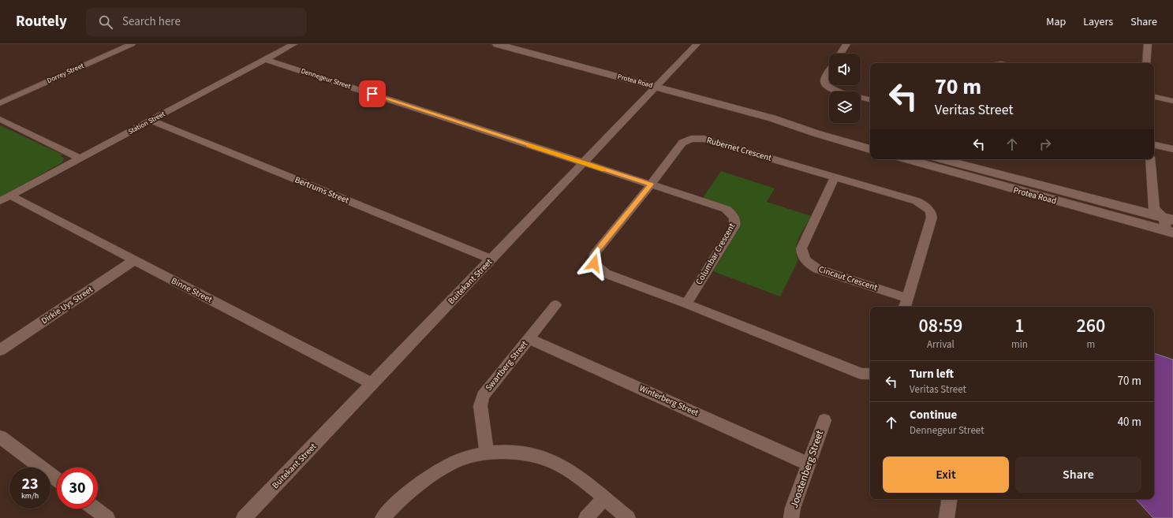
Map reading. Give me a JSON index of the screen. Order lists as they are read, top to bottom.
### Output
{
  "streets": {
    "street": [
      "Dorrey Street",
      "Dennegeur Street",
      "Protea Road",
      "Station Street",
      "Rubernet Crescent",
      "Bertrums Street",
      "Columbar Crescent",
      "Cincaut Crescent",
      "Buitekant Street",
      "Binne Street",
      "Dirkie Uys Street",
      "Swartberg Street",
      "Winterberg Street",
      "Joostenberg Street"
    ]
  },
  "crossings": [
    ["Dennegeur Street", "Station Street"],
    ["Dennegeur Street", "Rubernet Crescent"],
    ["Dennegeur Street", "Columbar Crescent"],
    ["Dennegeur Street", "Buitekant Street"],
    ["Protea Road", "Buitekant Street"],
    ["Station Street", "Bertrums Street"],
    ["Station Street", "Binne Street"],
    ["Rubernet Crescent", "Columbar Crescent"],
    ["Rubernet Crescent", "Cincaut Crescent"],
    ["Bertrums Street", "Buitekant Street"],
    ["Buitekant Street", "Binne Street"],
    ["Binne Street", "Dirkie Uys Street"],
    ["Swartberg Street", "Winterberg Street"],
    ["Winterberg Street", "Joostenberg Street"]
  ],
  "page": {
    "header": "Routely",
    "search": "Search here",
    "nav": ["Map", "Layers", "Share"],
    "turn": ["70 m", "Veritas Street"],
    "eta": [
      "08:59",
      "Arrival",
      "1",
      "min",
      "260",
      "m"
    ],
    "list": [
      {
        "name": "Turn left",
        "note": "Veritas Street",
        "value": "70 m"
      },
      {
        "name": "Continue",
        "note": "Dennegeur Street",
        "value": "40 m"
      }
    ],
    "buttons": ["Exit", "Share"],
    "speed": "23 km/h",
    "limit": "30"
  }
}
